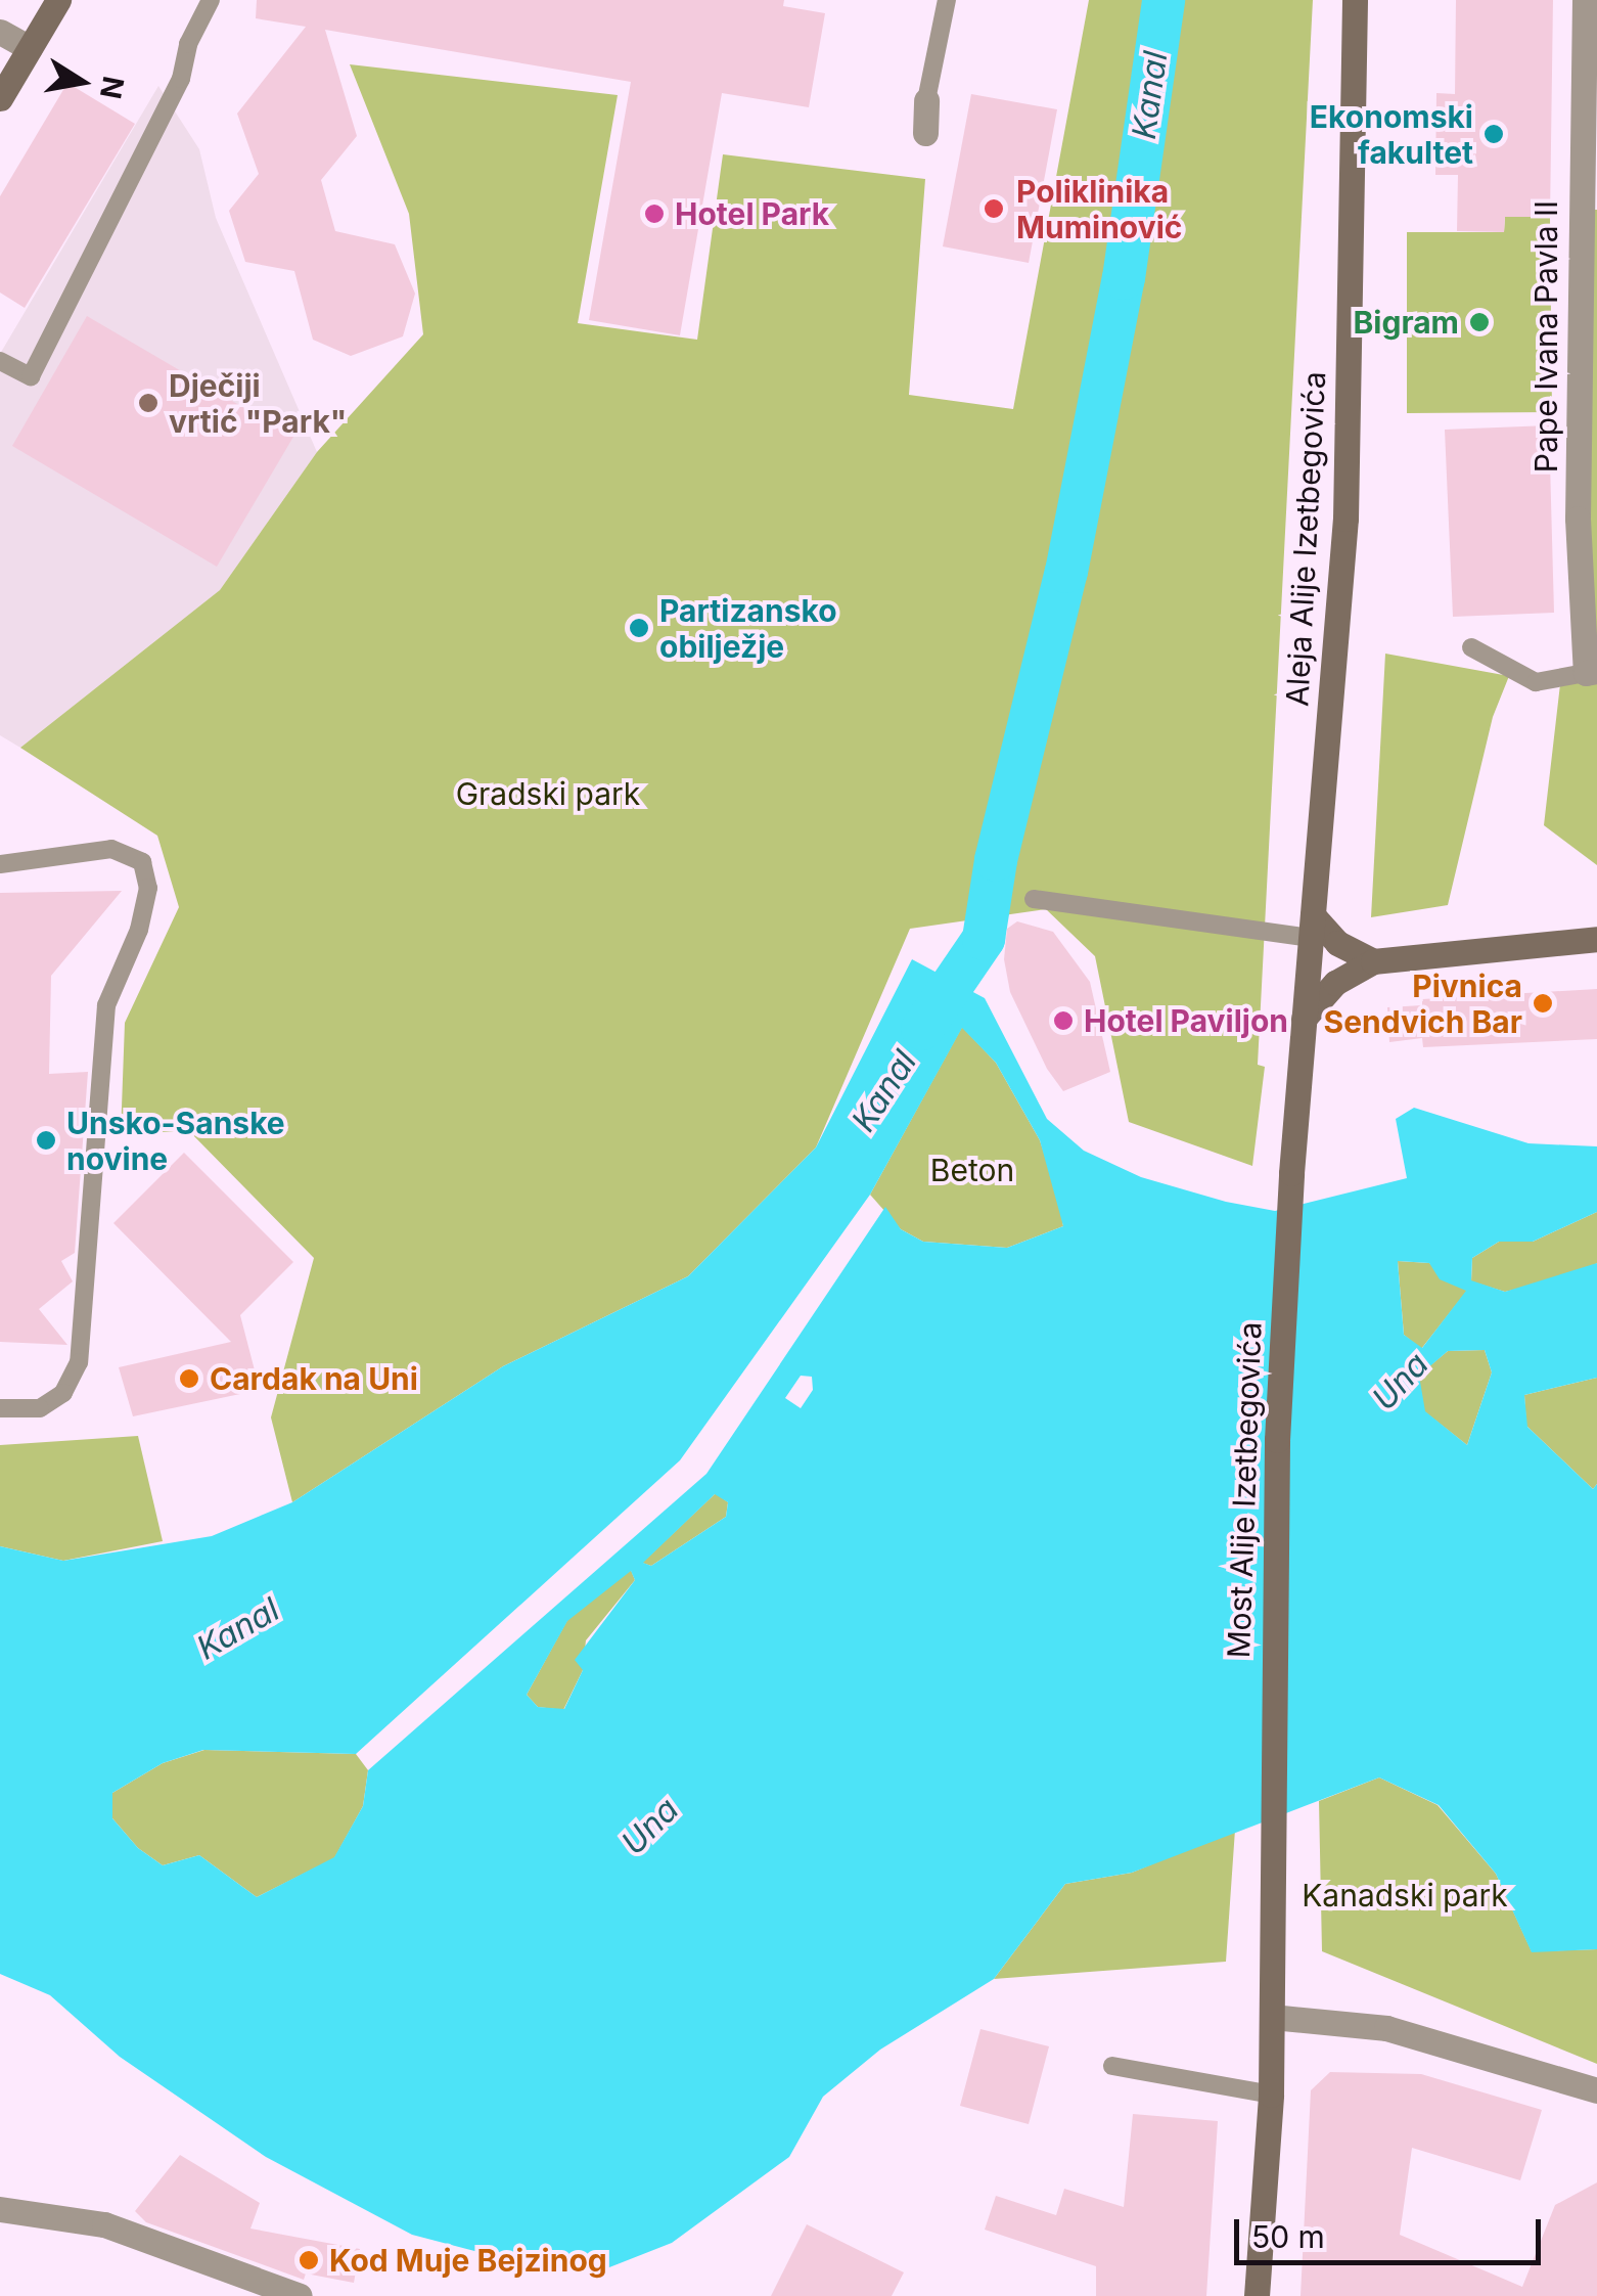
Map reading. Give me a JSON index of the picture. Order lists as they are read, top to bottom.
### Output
{
  "streets": {
    "main road": ["Aleja Alije Izetbegovića", "Most Alije Izetbegovića"],
    "street": ["Pape Ivana Pavla II"]
  },
  "crossings": [
    ["Aleja Alije Izetbegovića", "Most Alije Izetbegovića"]
  ],
  "water": ["Kanal", "Una"],
  "parks": ["Gradski park", "Beton", "Kanadski park"],
  "places": [
    "Ekonomski fakultet",
    "Poliklinika Muminović",
    "Hotel Park",
    "Bigram",
    "Dječiji vrtić \"Park\"",
    "Partizansko obilježje",
    "Pivnica Sendvich Bar",
    "Hotel Paviljon",
    "Unsko-Sanske novine",
    "Cardak na Uni",
    "Kod Muje Bejzinog"
  ],
  "scale_bar": "50 m",
  "north": "right"
}
